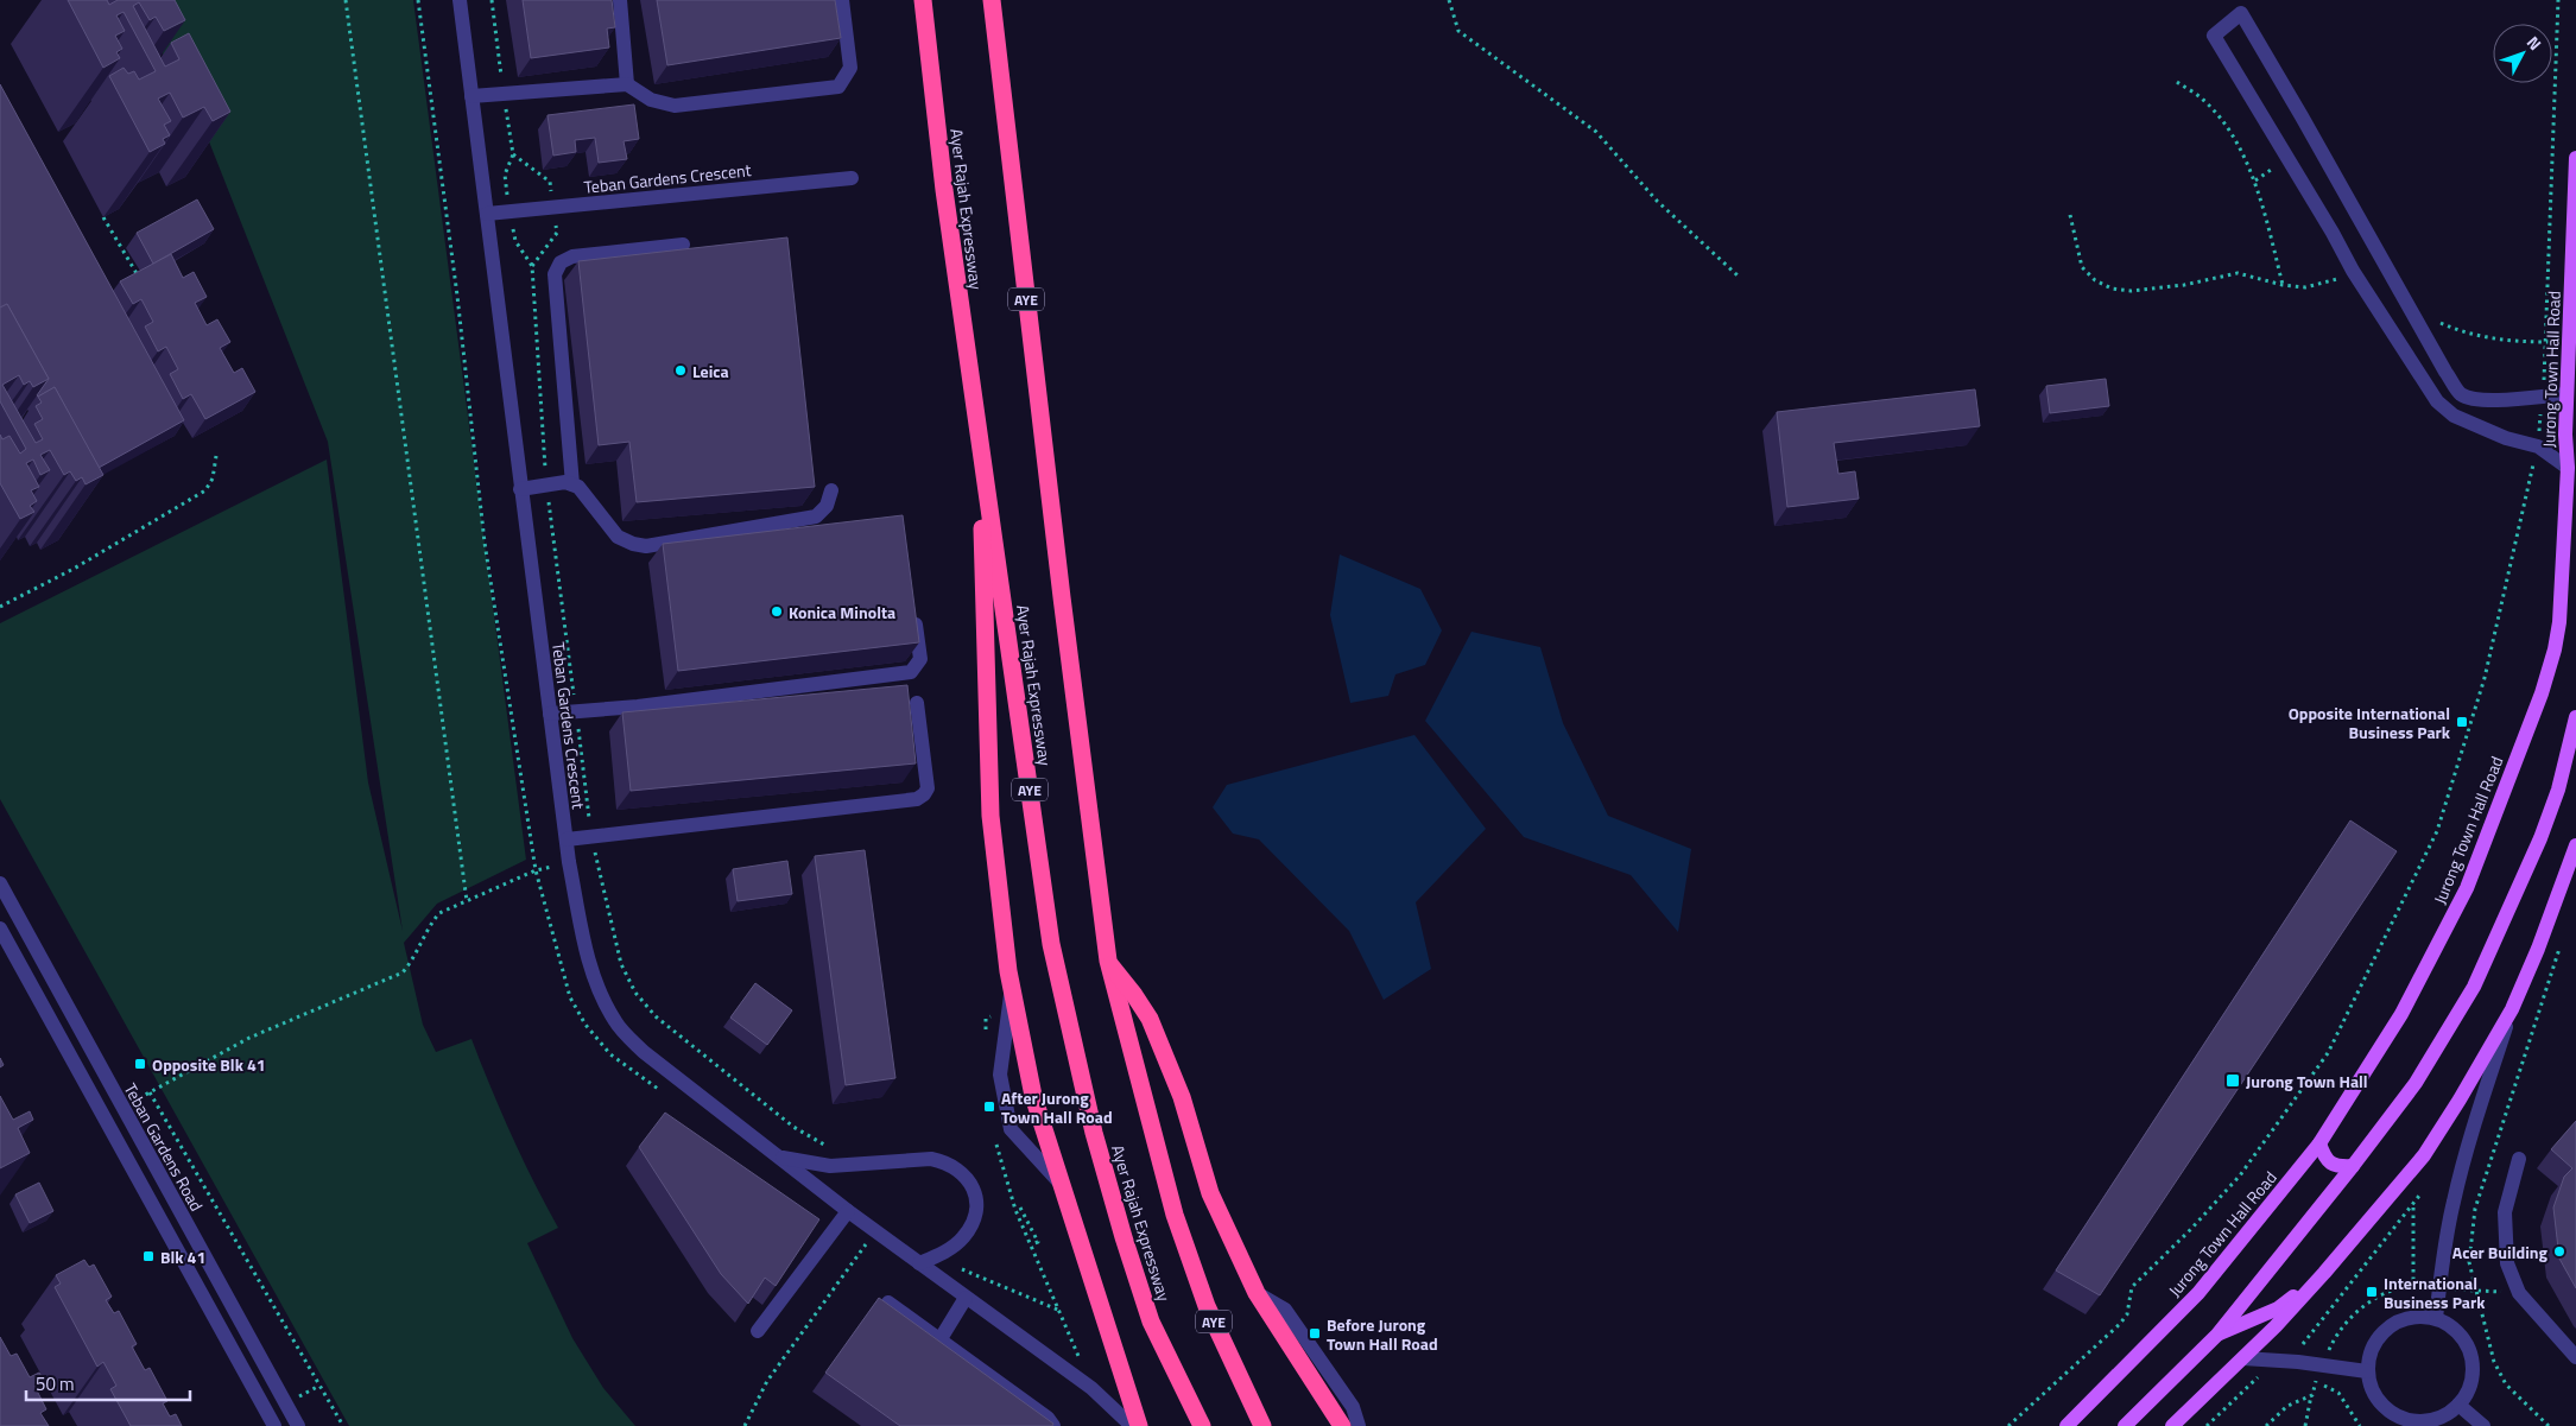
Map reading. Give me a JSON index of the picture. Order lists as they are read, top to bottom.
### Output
{
  "streets": {
    "highway": ["Ayer Rajah Expressway", "AYE"],
    "main road": ["Jurong Town Hall Road"],
    "street": ["Teban Gardens Crescent", "Teban Gardens Road"]
  },
  "places": {
    "other": ["Leica", "Konica Minolta", "Acer Building"],
    "transit": [
      "Opposite International Business Park",
      "Opposite Blk 41",
      "Jurong Town Hall",
      "After Jurong Town Hall Road",
      "Blk 41",
      "International Business Park",
      "Before Jurong Town Hall Road"
    ]
  },
  "scale_bar": "50 m",
  "north": "top right"
}
